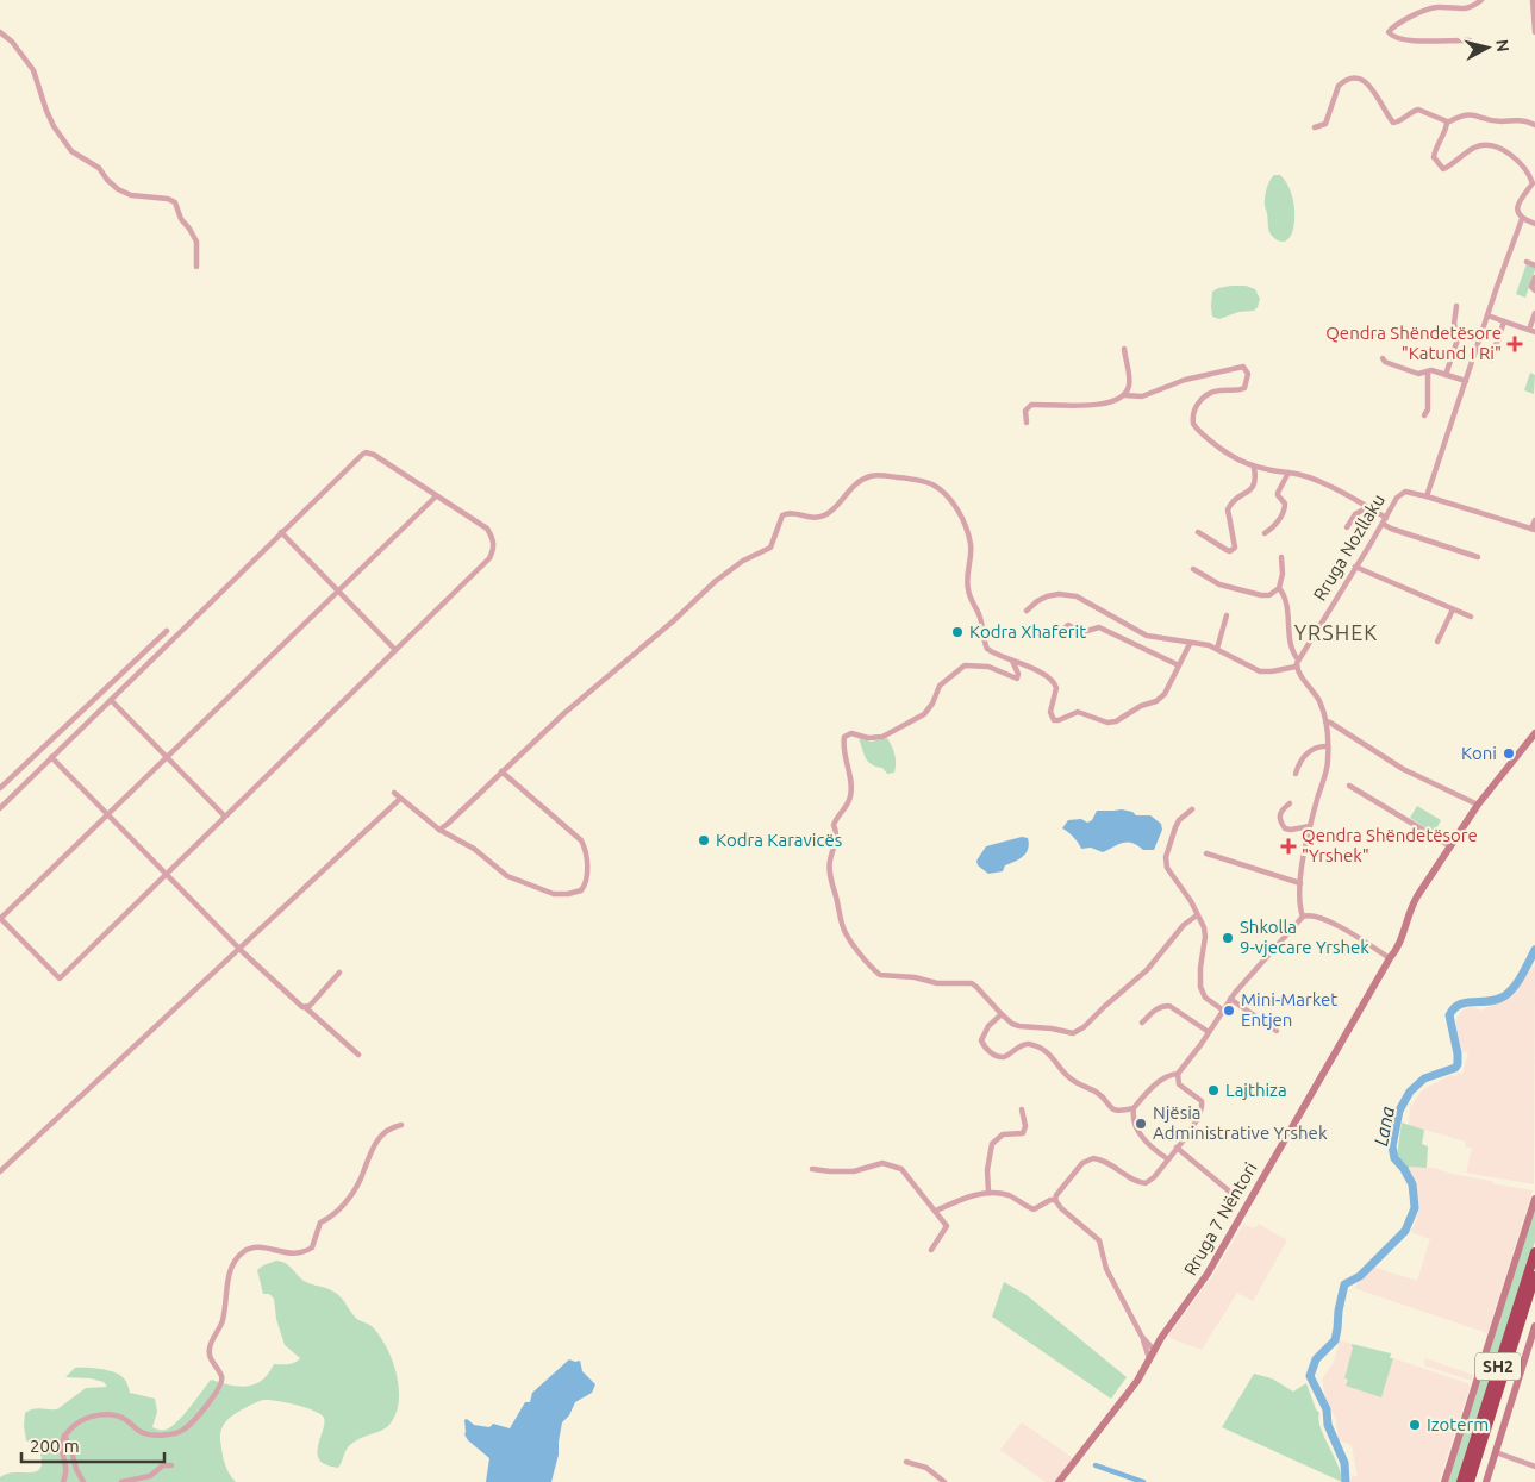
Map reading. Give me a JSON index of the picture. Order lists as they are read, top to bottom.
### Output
{
  "streets": {
    "highway": ["SH2"],
    "main road": ["Rruga 7 Nëntori"],
    "street": ["Rruga Nozllaku"]
  },
  "districts": ["YRSHEK"],
  "water": ["Lana"],
  "places": {
    "health": ["Qendra Shëndetësore \"Katund I Ri\"", "Qendra Shëndetësore \"Yrshek\""],
    "other": [
      "Kodra Xhaferit",
      "Koni",
      "Kodra Karavicës",
      "Shkolla 9-vjecare Yrshek",
      "Mini-Market Entjen",
      "Lajthiza",
      "Njësia Administrative Yrshek",
      "Izoterm"
    ]
  },
  "scale_bar": "200 m",
  "north": "right"
}
